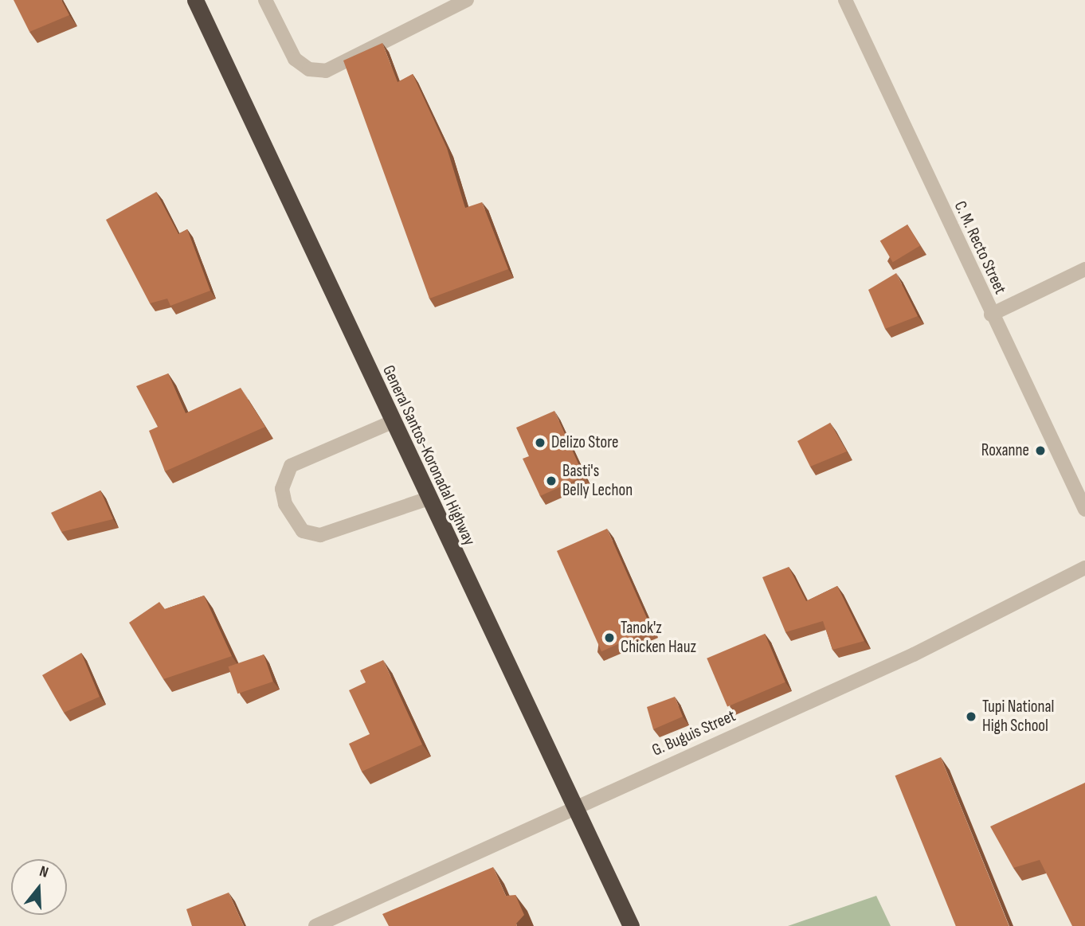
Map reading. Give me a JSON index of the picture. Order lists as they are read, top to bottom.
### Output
{
  "streets": {
    "highway": ["General Santos-Koronadal Highway"],
    "street": ["C. M. Recto Street", "G. Buguis Street"]
  },
  "crossings": [
    ["General Santos-Koronadal Highway", "G. Buguis Street"]
  ],
  "places": [
    "Delizo Store",
    "Roxanne",
    "Basti's Belly Lechon",
    "Tanok'z Chicken Hauz",
    "Tupi National High School"
  ],
  "north": "top"
}
